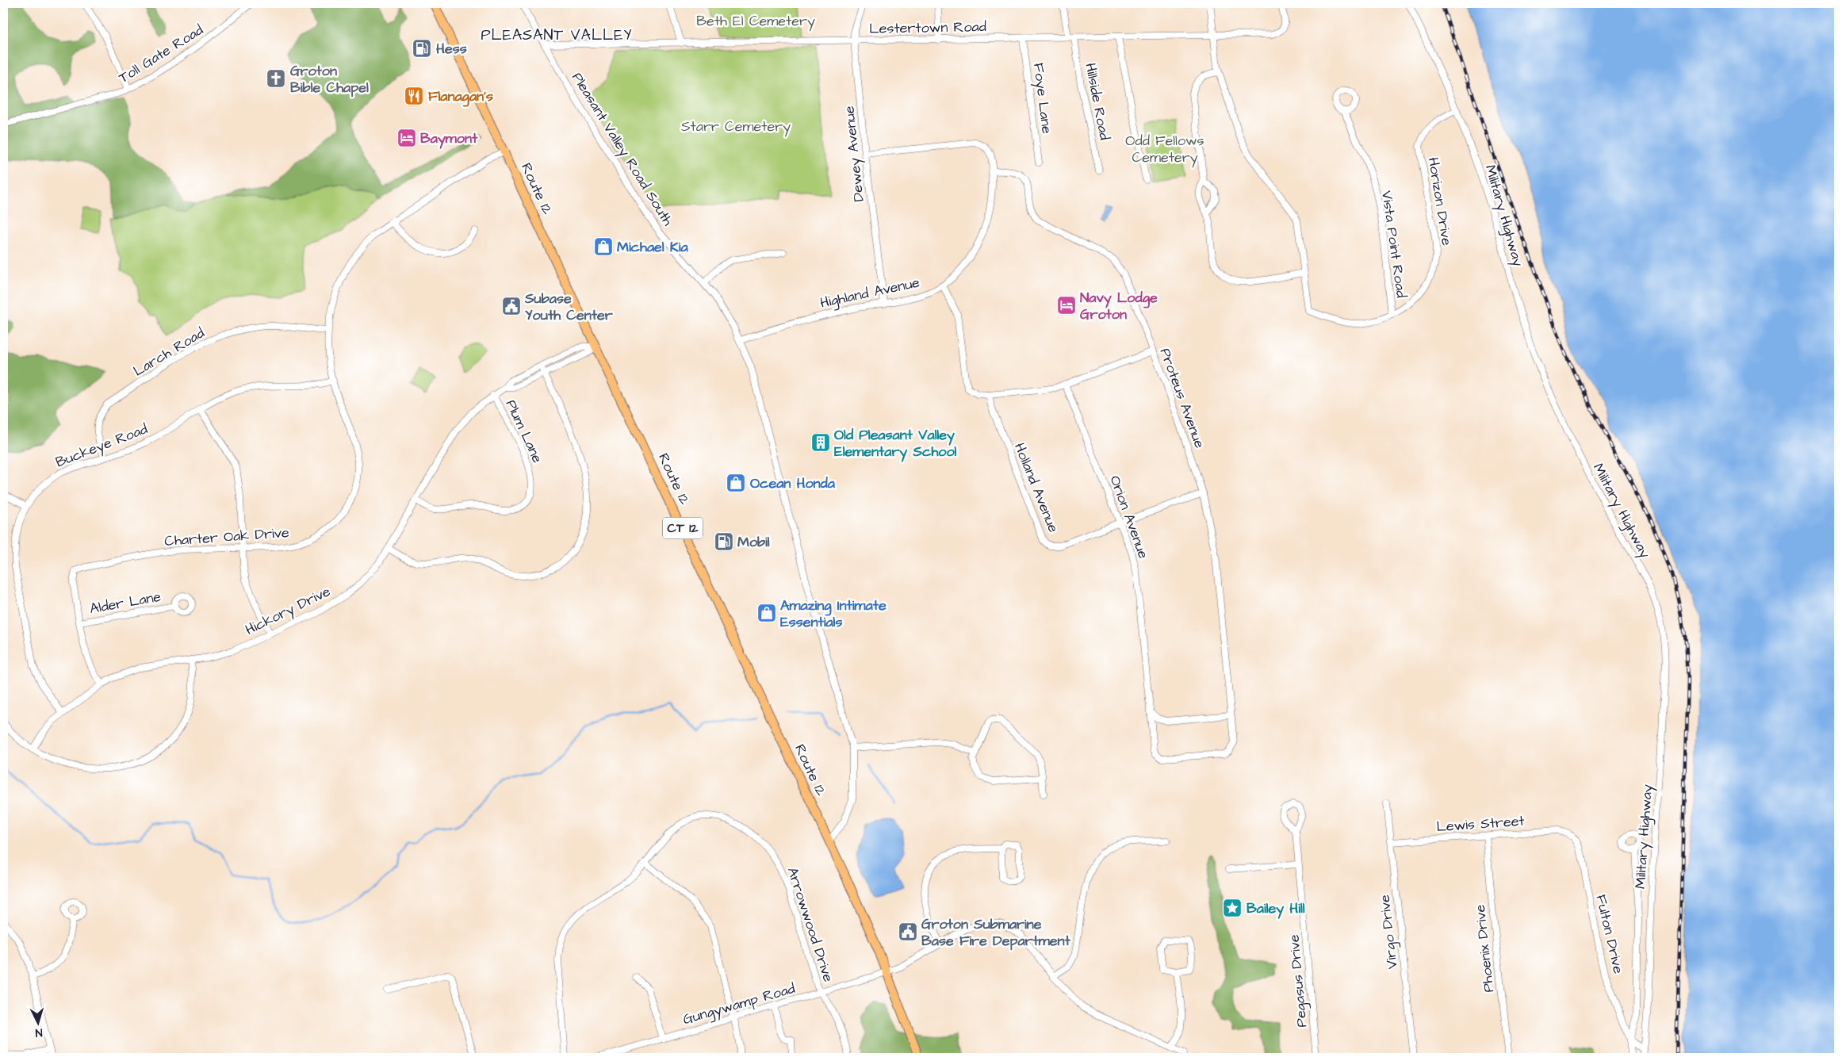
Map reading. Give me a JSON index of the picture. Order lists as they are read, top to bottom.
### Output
{
  "streets": {
    "highway": ["Route 12", "CT 12"],
    "street": [
      "Lestertown Road",
      "Toll Gate Road",
      "Foye Lane",
      "Hillside Road",
      "Pleasant Valley Road South",
      "Dewey Avenue",
      "Horizon Drive",
      "Military Highway",
      "Vista Point Road",
      "Highland Avenue",
      "Larch Road",
      "Proteus Avenue",
      "Plum Lane",
      "Buckeye Road",
      "Holland Avenue",
      "Orion Avenue",
      "Charter Oak Drive",
      "Alder Lane",
      "Hickory Drive",
      "Lewis Street",
      "Arrowwood Drive",
      "Virgo Drive",
      "Fulton Drive",
      "Phoenix Drive",
      "Pegasus Drive",
      "Gungywamp Road"
    ]
  },
  "crossings": [
    ["Lestertown Road", "Foye Lane"],
    ["Lestertown Road", "Hillside Road"],
    ["Lestertown Road", "Pleasant Valley Road South"],
    ["Lestertown Road", "Dewey Avenue"],
    ["Pleasant Valley Road South", "Route 12"],
    ["Pleasant Valley Road South", "Highland Avenue"],
    ["Dewey Avenue", "Highland Avenue"],
    ["Route 12", "Charter Oak Drive"],
    ["Route 12", "Hickory Drive"],
    ["Route 12", "Gungywamp Road"],
    ["Horizon Drive", "Military Highway"],
    ["Horizon Drive", "Vista Point Road"],
    ["Highland Avenue", "Proteus Avenue"],
    ["Larch Road", "Buckeye Road"],
    ["Larch Road", "Charter Oak Drive"],
    ["Proteus Avenue", "Holland Avenue"],
    ["Proteus Avenue", "Orion Avenue"],
    ["Plum Lane", "Hickory Drive"],
    ["Buckeye Road", "Charter Oak Drive"],
    ["Buckeye Road", "Hickory Drive"],
    ["Holland Avenue", "Orion Avenue"],
    ["Charter Oak Drive", "Alder Lane"],
    ["Lewis Street", "Virgo Drive"],
    ["Lewis Street", "Fulton Drive"],
    ["Lewis Street", "Phoenix Drive"],
    ["Arrowwood Drive", "Gungywamp Road"]
  ],
  "districts": ["PLEASANT VALLEY"],
  "parks": ["Beth El Cemetery", "Starr Cemetery", "Odd Fellows Cemetery"],
  "places": {
    "fuel station": ["Hess", "Mobil"],
    "church": ["Groton Bible Chapel"],
    "restaurant": ["Flanagan's"],
    "hotel": ["Baymont", "Navy Lodge Groton"],
    "shop": ["Michael Kia", "Ocean Honda", "Amazing Intimate Essentials"],
    "public building": ["Subase Youth Center", "Groton Submarine Base Fire Department"],
    "building": ["Old Pleasant Valley Elementary School"],
    "place": ["Bailey Hill"]
  },
  "north": "bottom"
}
